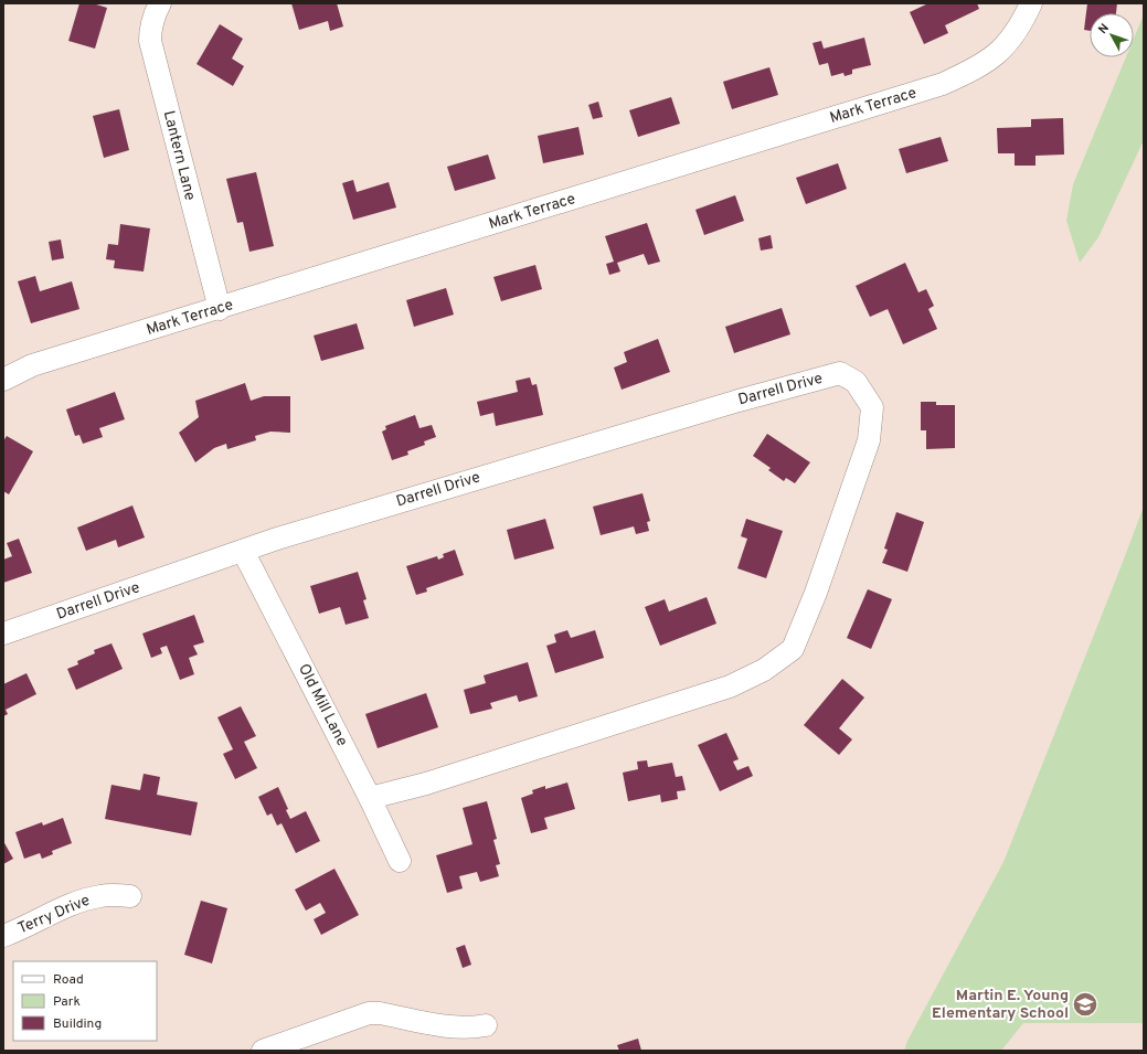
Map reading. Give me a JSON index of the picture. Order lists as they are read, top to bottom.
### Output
{
  "streets": {
    "street": [
      "Mark Terrace",
      "Lantern Lane",
      "Darrell Drive",
      "Old Mill Lane",
      "Terry Drive"
    ]
  },
  "crossings": [
    ["Mark Terrace", "Lantern Lane"],
    ["Darrell Drive", "Old Mill Lane"]
  ],
  "places": {
    "school or university": ["Martin E. Young Elementary School"]
  },
  "legend": ["Road", "Park", "Building"],
  "north": "top left"
}
